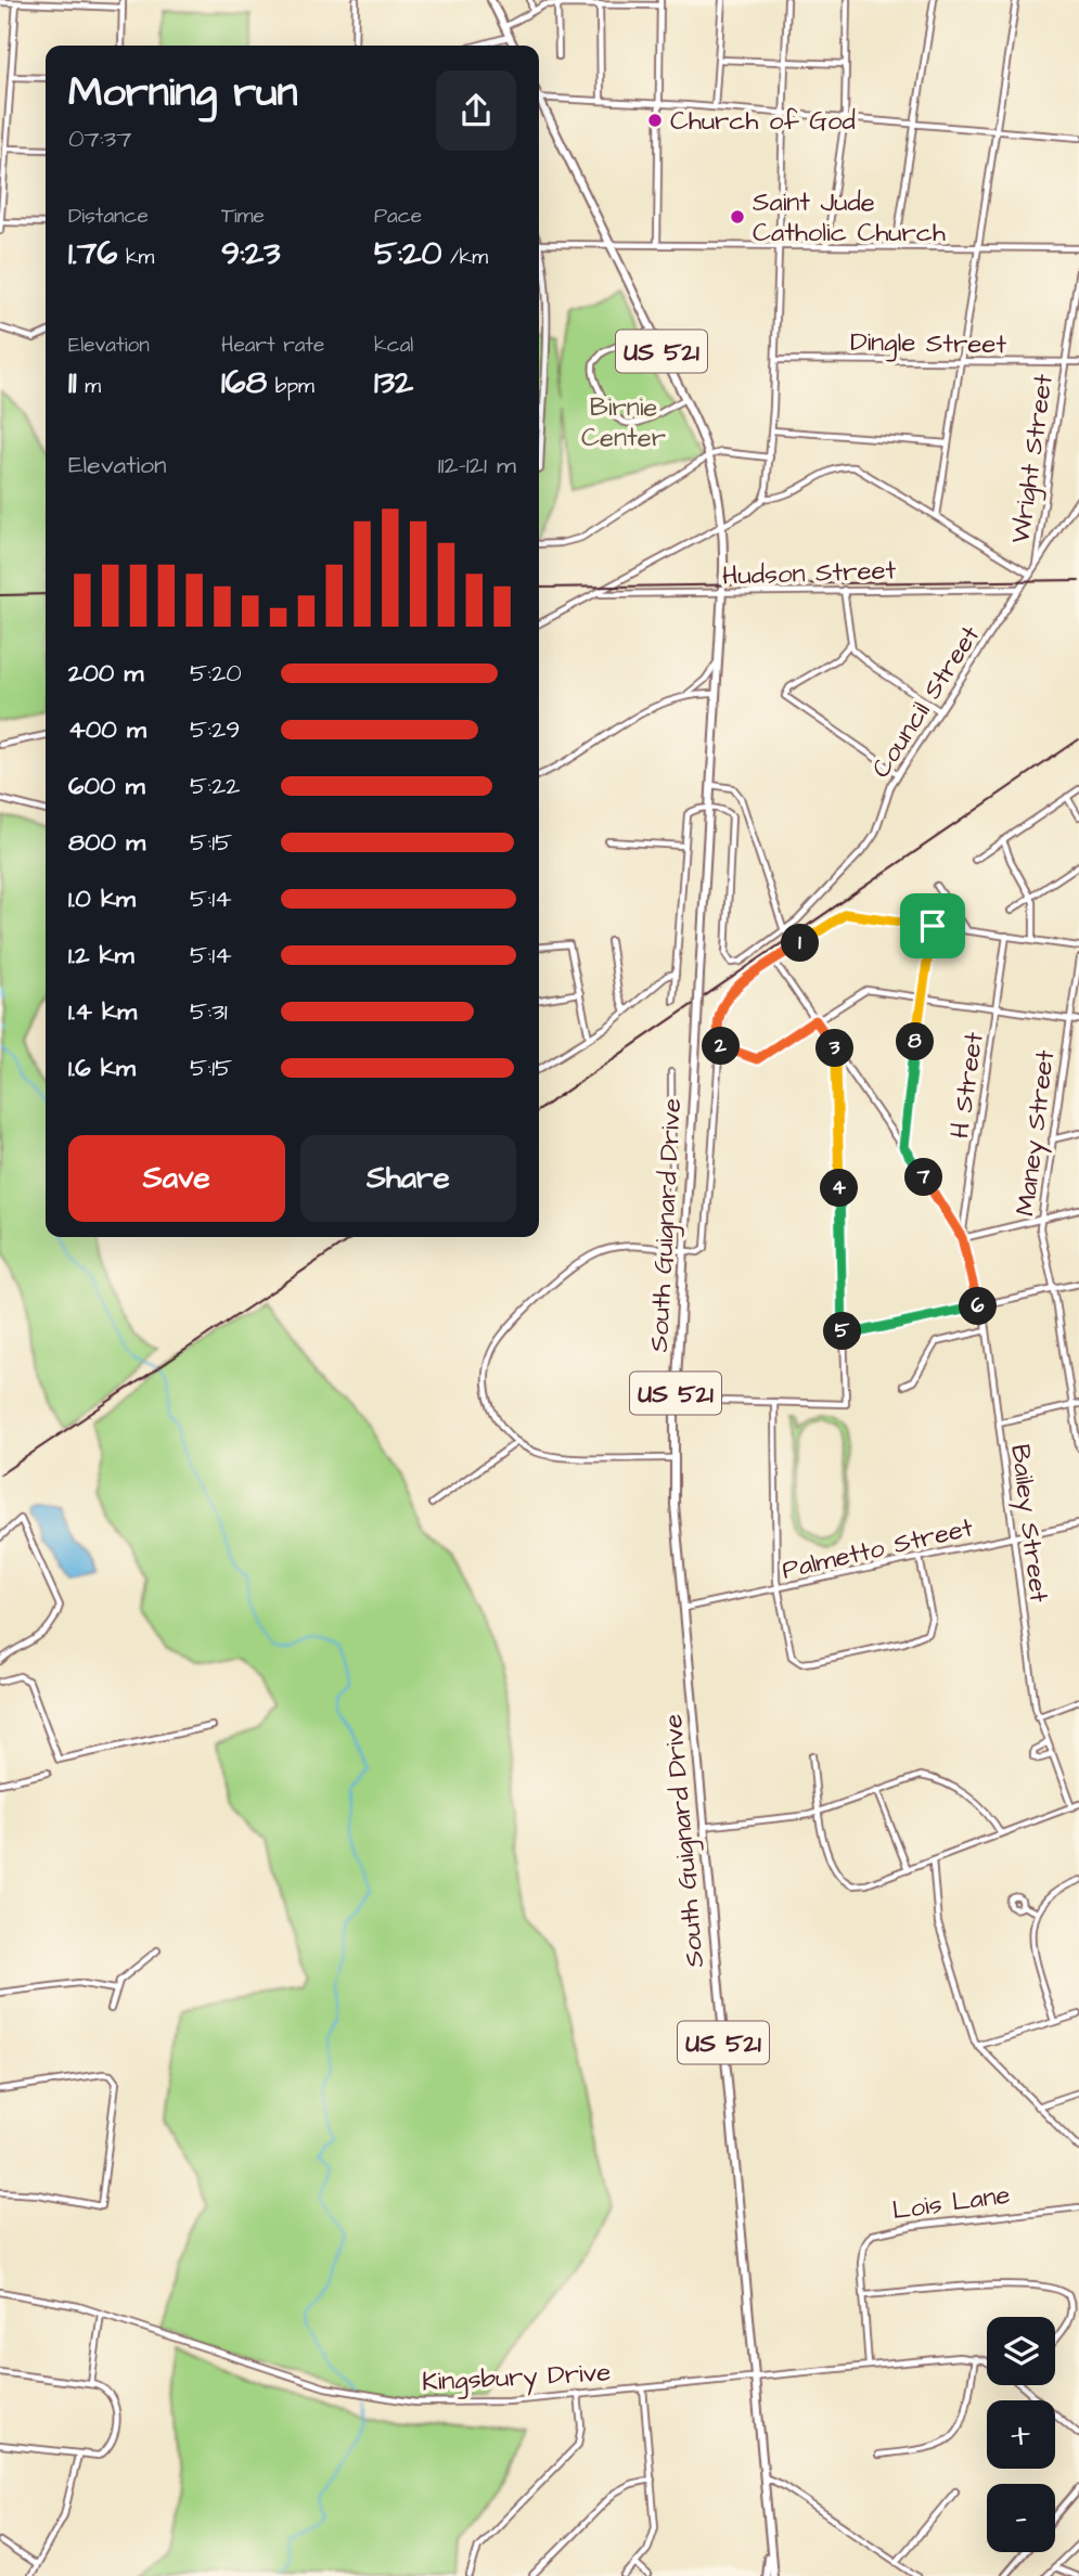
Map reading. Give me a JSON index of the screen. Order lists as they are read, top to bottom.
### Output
{
  "streets": {
    "highway": ["US 521", "South Guignard Drive"],
    "street": [
      "Dingle Street",
      "Wright Street",
      "Hudson Street",
      "Council Street",
      "H Street",
      "Maney Street",
      "Bailey Street",
      "Palmetto Street",
      "Lois Lane",
      "Kingsbury Drive"
    ]
  },
  "crossings": [
    ["Dingle Street", "Wright Street"],
    ["US 521", "South Guignard Drive"],
    ["Wright Street", "Council Street"],
    ["Hudson Street", "Council Street"],
    ["Hudson Street", "South Guignard Drive"],
    ["Council Street", "South Guignard Drive"],
    ["H Street", "Bailey Street"],
    ["South Guignard Drive", "Palmetto Street"],
    ["South Guignard Drive", "Kingsbury Drive"],
    ["Bailey Street", "Palmetto Street"],
    ["Lois Lane", "Kingsbury Drive"]
  ],
  "parks": ["Birnie Center"],
  "places": ["Church of God", "Saint Jude Catholic Church"],
  "page": {
    "heading": ["Morning run", "07:37"],
    "stats": [
      ["Distance", "1.76 km"],
      ["Time", "9:23"],
      ["Pace", "5:20 /km"],
      ["Elevation", "11 m"],
      ["Heart rate", "168 bpm"],
      ["kcal", "132"]
    ],
    "chart": ["Elevation", "112–121 m"],
    "list": [
      {
        "name": "200 m",
        "note": "5:20"
      },
      {
        "name": "400 m",
        "note": "5:29"
      },
      {
        "name": "600 m",
        "note": "5:22"
      },
      {
        "name": "800 m",
        "note": "5:15"
      },
      {
        "name": "1.0 km",
        "note": "5:14"
      },
      {
        "name": "1.2 km",
        "note": "5:14"
      },
      {
        "name": "1.4 km",
        "note": "5:31"
      },
      {
        "name": "1.6 km",
        "note": "5:15"
      }
    ],
    "pins": [
      "1",
      "8",
      "2",
      "3",
      "7",
      "4",
      "6",
      "5"
    ],
    "buttons": ["Save", "Share"],
    "map_buttons": ["+", "−"]
  }
}
